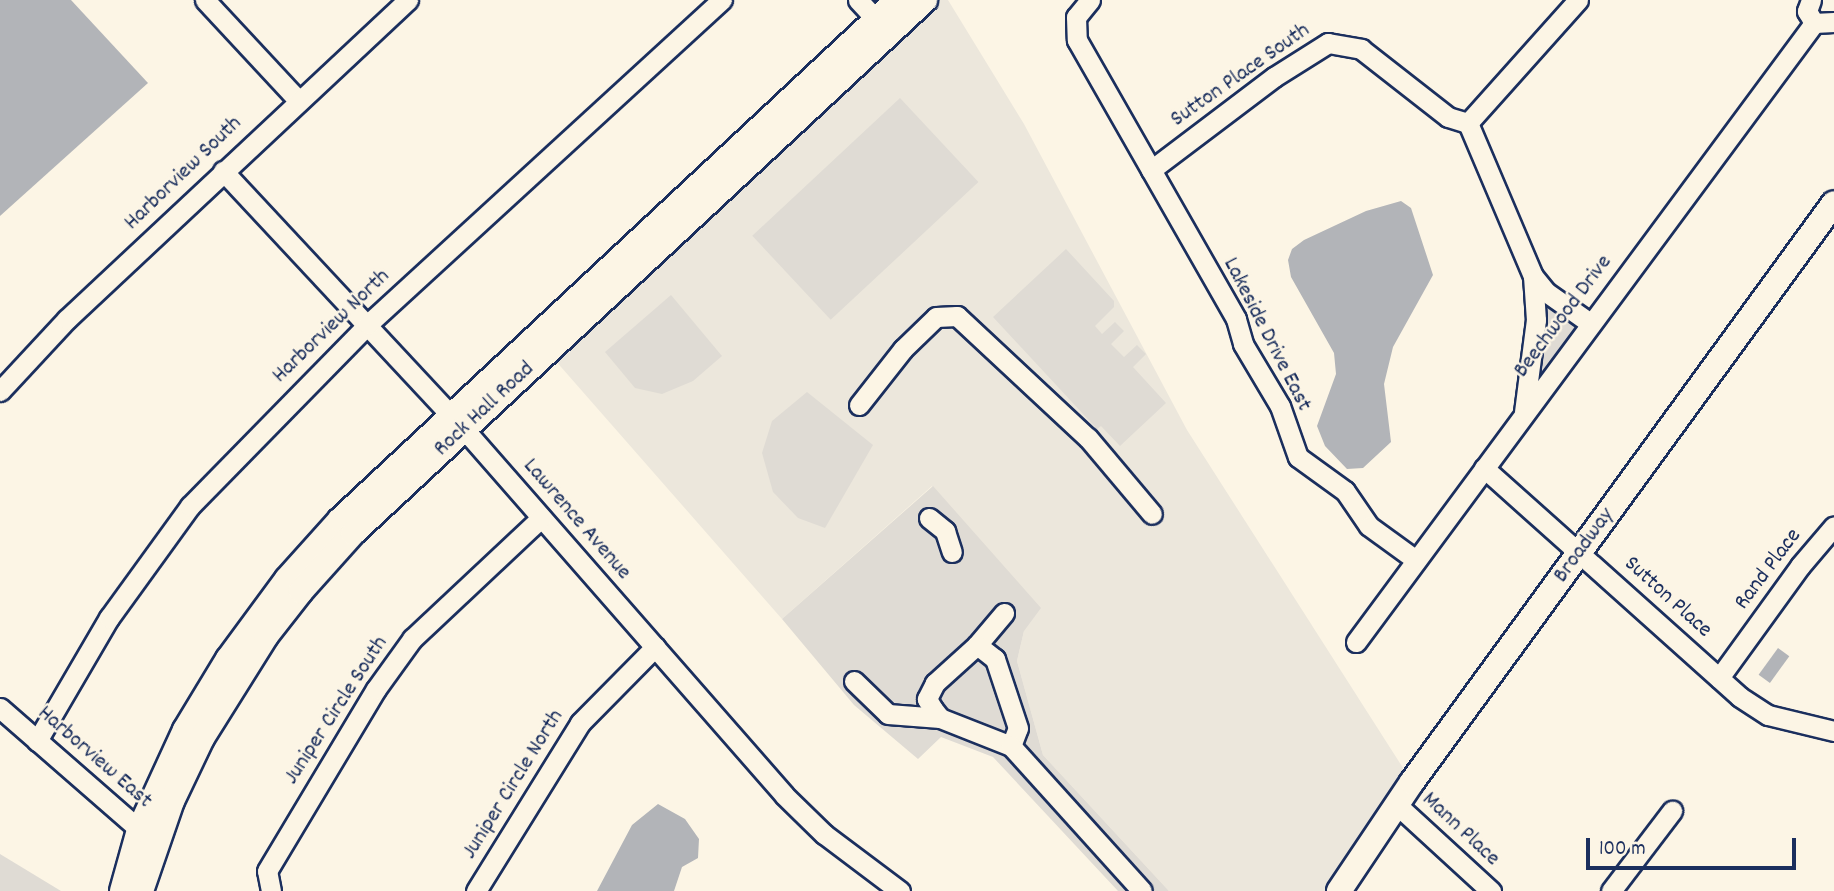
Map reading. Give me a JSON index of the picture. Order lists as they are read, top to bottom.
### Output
{
  "streets": {
    "main road": ["Rock Hall Road", "Broadway"],
    "street": [
      "Sutton Place South",
      "Harborview South",
      "Beechwood Drive",
      "Harborview North",
      "Lakeside Drive East",
      "Lawrence Avenue",
      "Rand Place",
      "Sutton Place",
      "Juniper Circle South",
      "Harborview East",
      "Juniper Circle North",
      "Mann Place"
    ]
  },
  "crossings": [
    ["Sutton Place South", "Lakeside Drive East"],
    ["Harborview South", "Lawrence Avenue"],
    ["Beechwood Drive", "Lakeside Drive East"],
    ["Beechwood Drive", "Sutton Place"],
    ["Harborview North", "Lawrence Avenue"],
    ["Harborview North", "Harborview East"],
    ["Rock Hall Road", "Lawrence Avenue"],
    ["Rock Hall Road", "Harborview East"],
    ["Lawrence Avenue", "Juniper Circle South"],
    ["Lawrence Avenue", "Juniper Circle North"],
    ["Broadway", "Sutton Place"],
    ["Broadway", "Mann Place"],
    ["Rand Place", "Sutton Place"]
  ],
  "scale_bar": "100 m"
}
